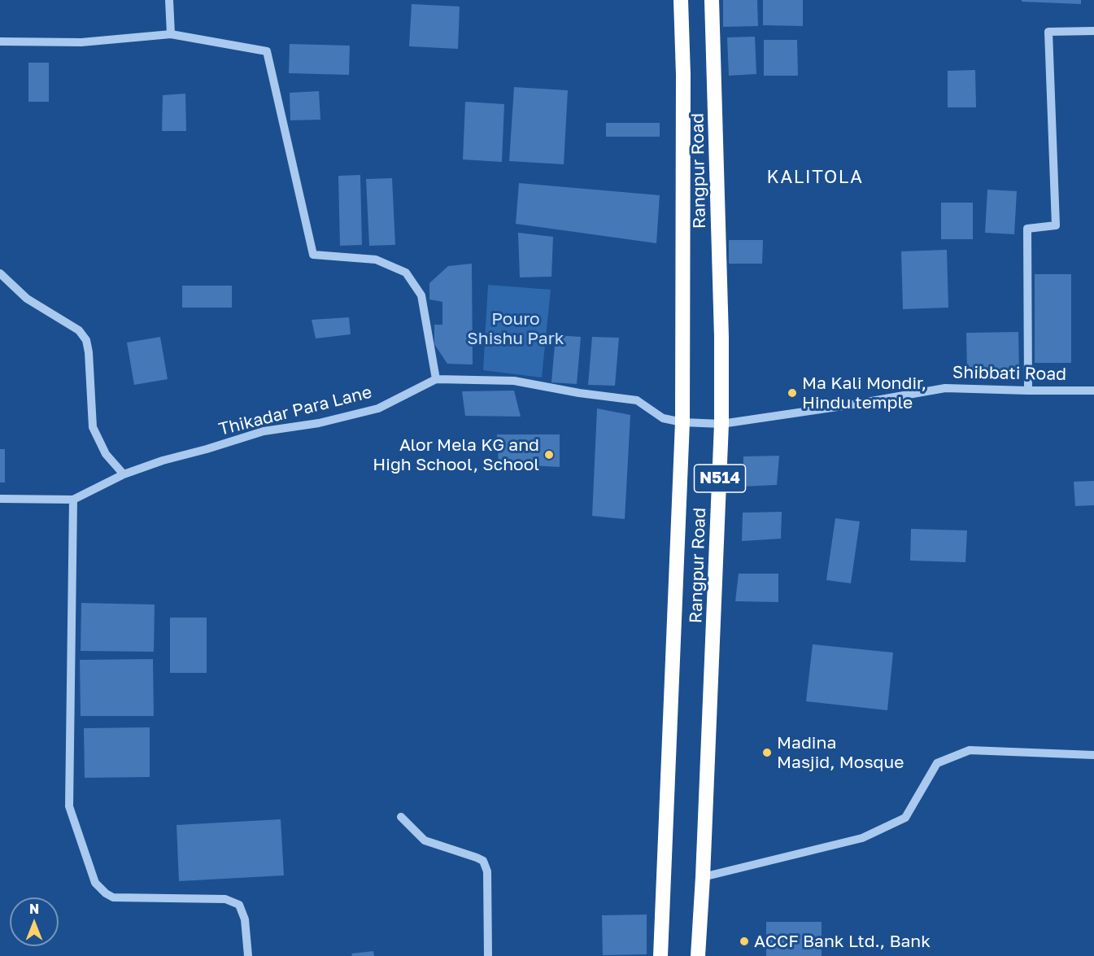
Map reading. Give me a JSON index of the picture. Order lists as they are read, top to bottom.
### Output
{
  "streets": {
    "highway": ["Rangpur Road", "N514"],
    "street": ["Shibbati Road", "Thikadar Para Lane"]
  },
  "crossings": [
    ["Rangpur Road", "Shibbati Road"],
    ["Rangpur Road", "Thikadar Para Lane"],
    ["Shibbati Road", "Thikadar Para Lane"]
  ],
  "districts": ["KALITOLA"],
  "parks": ["Pouro Shishu Park"],
  "places": [
    "Ma Kali Mondir, Hindu temple",
    "Alor Mela KG and High School, School",
    "Madina Masjid, Mosque",
    "ACCF Bank Ltd., Bank"
  ],
  "north": "top"
}
